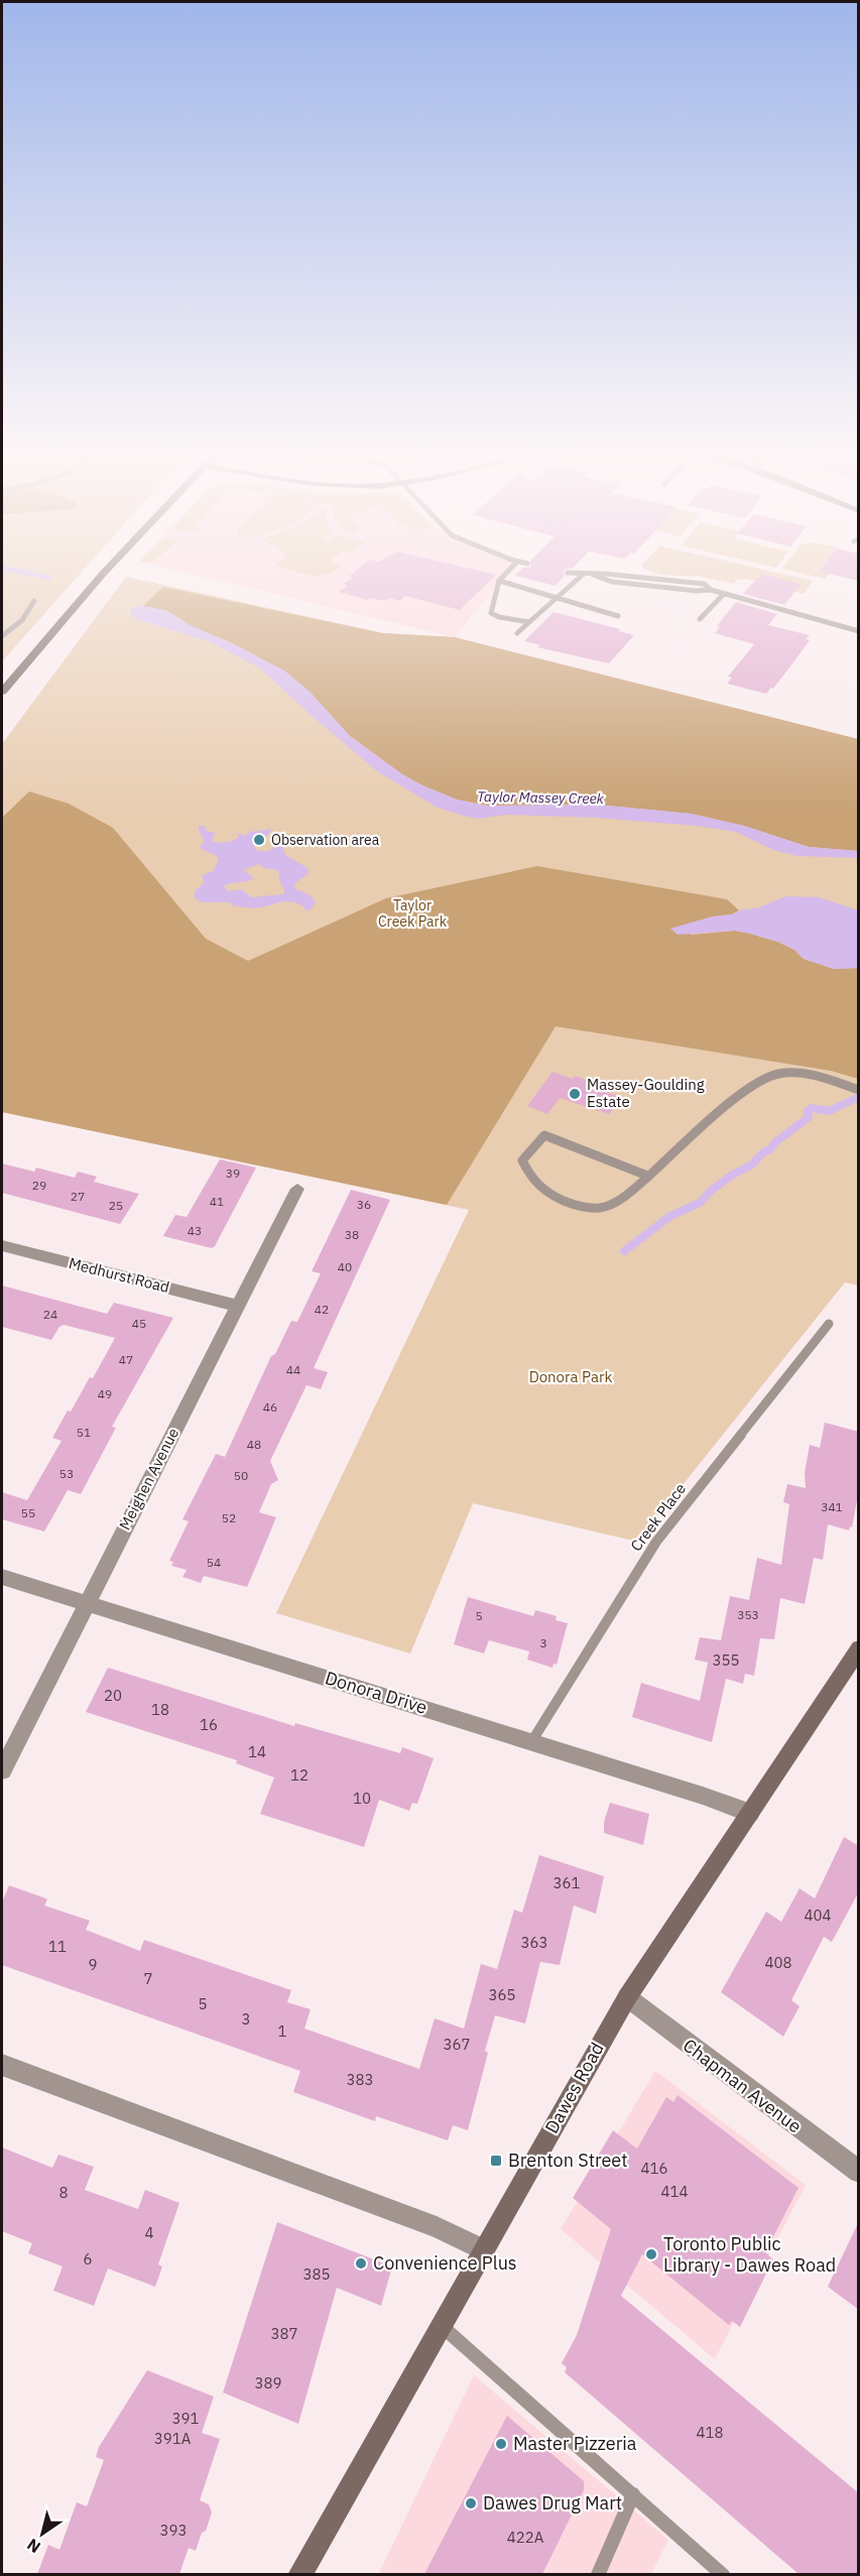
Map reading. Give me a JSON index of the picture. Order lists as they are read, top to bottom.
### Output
{
  "streets": {
    "street": [
      "Medhurst Road",
      "Meighen Avenue",
      "Donora Drive",
      "Chapman Avenue",
      "Dawes Road"
    ],
    "lane": ["Creek Place"]
  },
  "crossings": [
    ["Medhurst Road", "Meighen Avenue"],
    ["Meighen Avenue", "Donora Drive"],
    ["Creek Place", "Donora Drive"],
    ["Donora Drive", "Dawes Road"],
    ["Chapman Avenue", "Dawes Road"]
  ],
  "water": ["Taylor Massey Creek"],
  "parks": ["Taylor Creek Park", "Donora Park"],
  "places": {
    "other": [
      "Observation area",
      "Massey-Goulding Estate",
      "Toronto Public Library - Dawes Road",
      "Convenience Plus",
      "Master Pizzeria",
      "Dawes Drug Mart"
    ],
    "transit": ["Brenton Street"]
  },
  "house_numbers": [
    "39",
    "29",
    "27",
    "41",
    "36",
    "25",
    "43",
    "38",
    "40",
    "42",
    "24",
    "45",
    "47",
    "44",
    "49",
    "46",
    "51",
    "48",
    "53",
    "50",
    "341",
    "55",
    "52",
    "54",
    "353",
    "5",
    "3",
    "355",
    "20",
    "18",
    "16",
    "14",
    "12",
    "10",
    "361",
    "404",
    "363",
    "11",
    "408",
    "9",
    "7",
    "365",
    "5",
    "3",
    "1",
    "367",
    "383",
    "416",
    "414",
    "8",
    "4",
    "6",
    "385",
    "387",
    "389",
    "391",
    "418",
    "391A",
    "393",
    "422A"
  ],
  "north": "bottom left"
}
